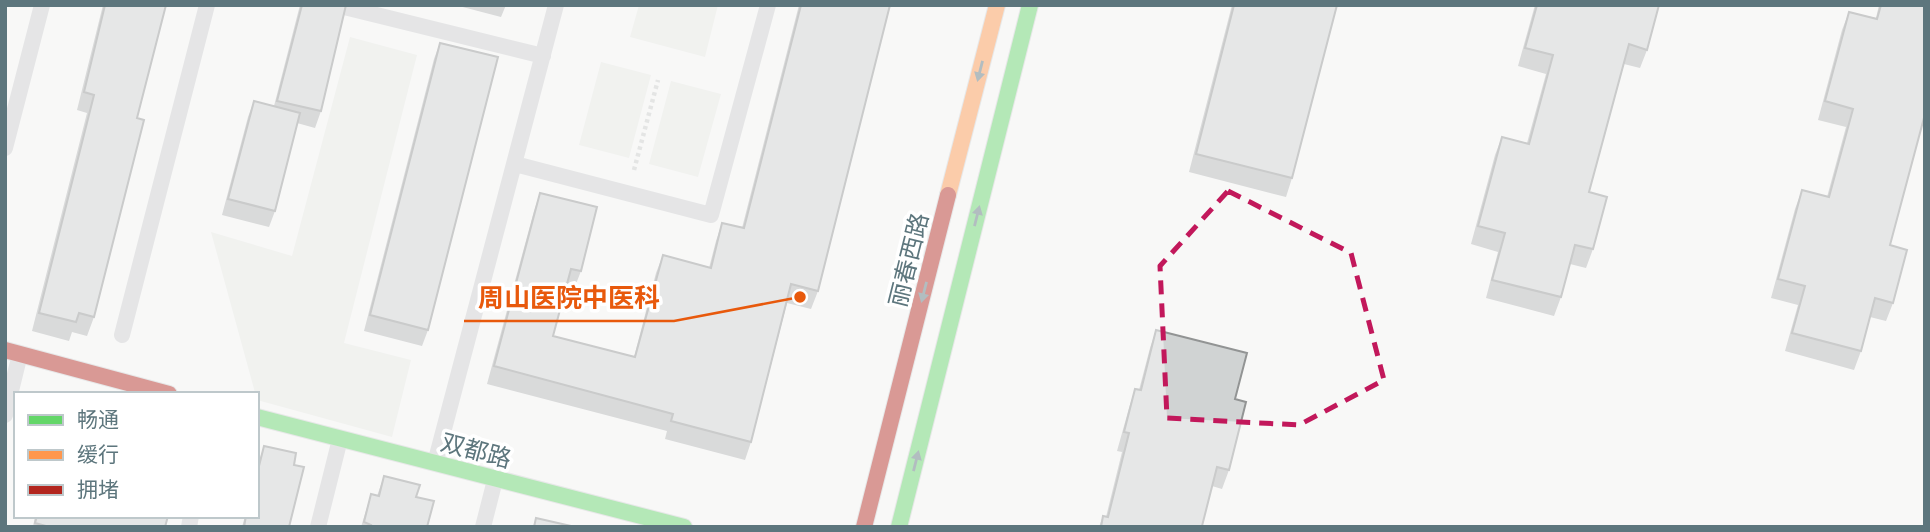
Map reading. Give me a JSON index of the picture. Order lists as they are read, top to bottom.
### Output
{
  "streets": {
    "main road": ["丽春西路", "双都路"]
  },
  "places": ["周山医院中医科"],
  "legend": ["畅通", "缓行", "拥堵"]
}
